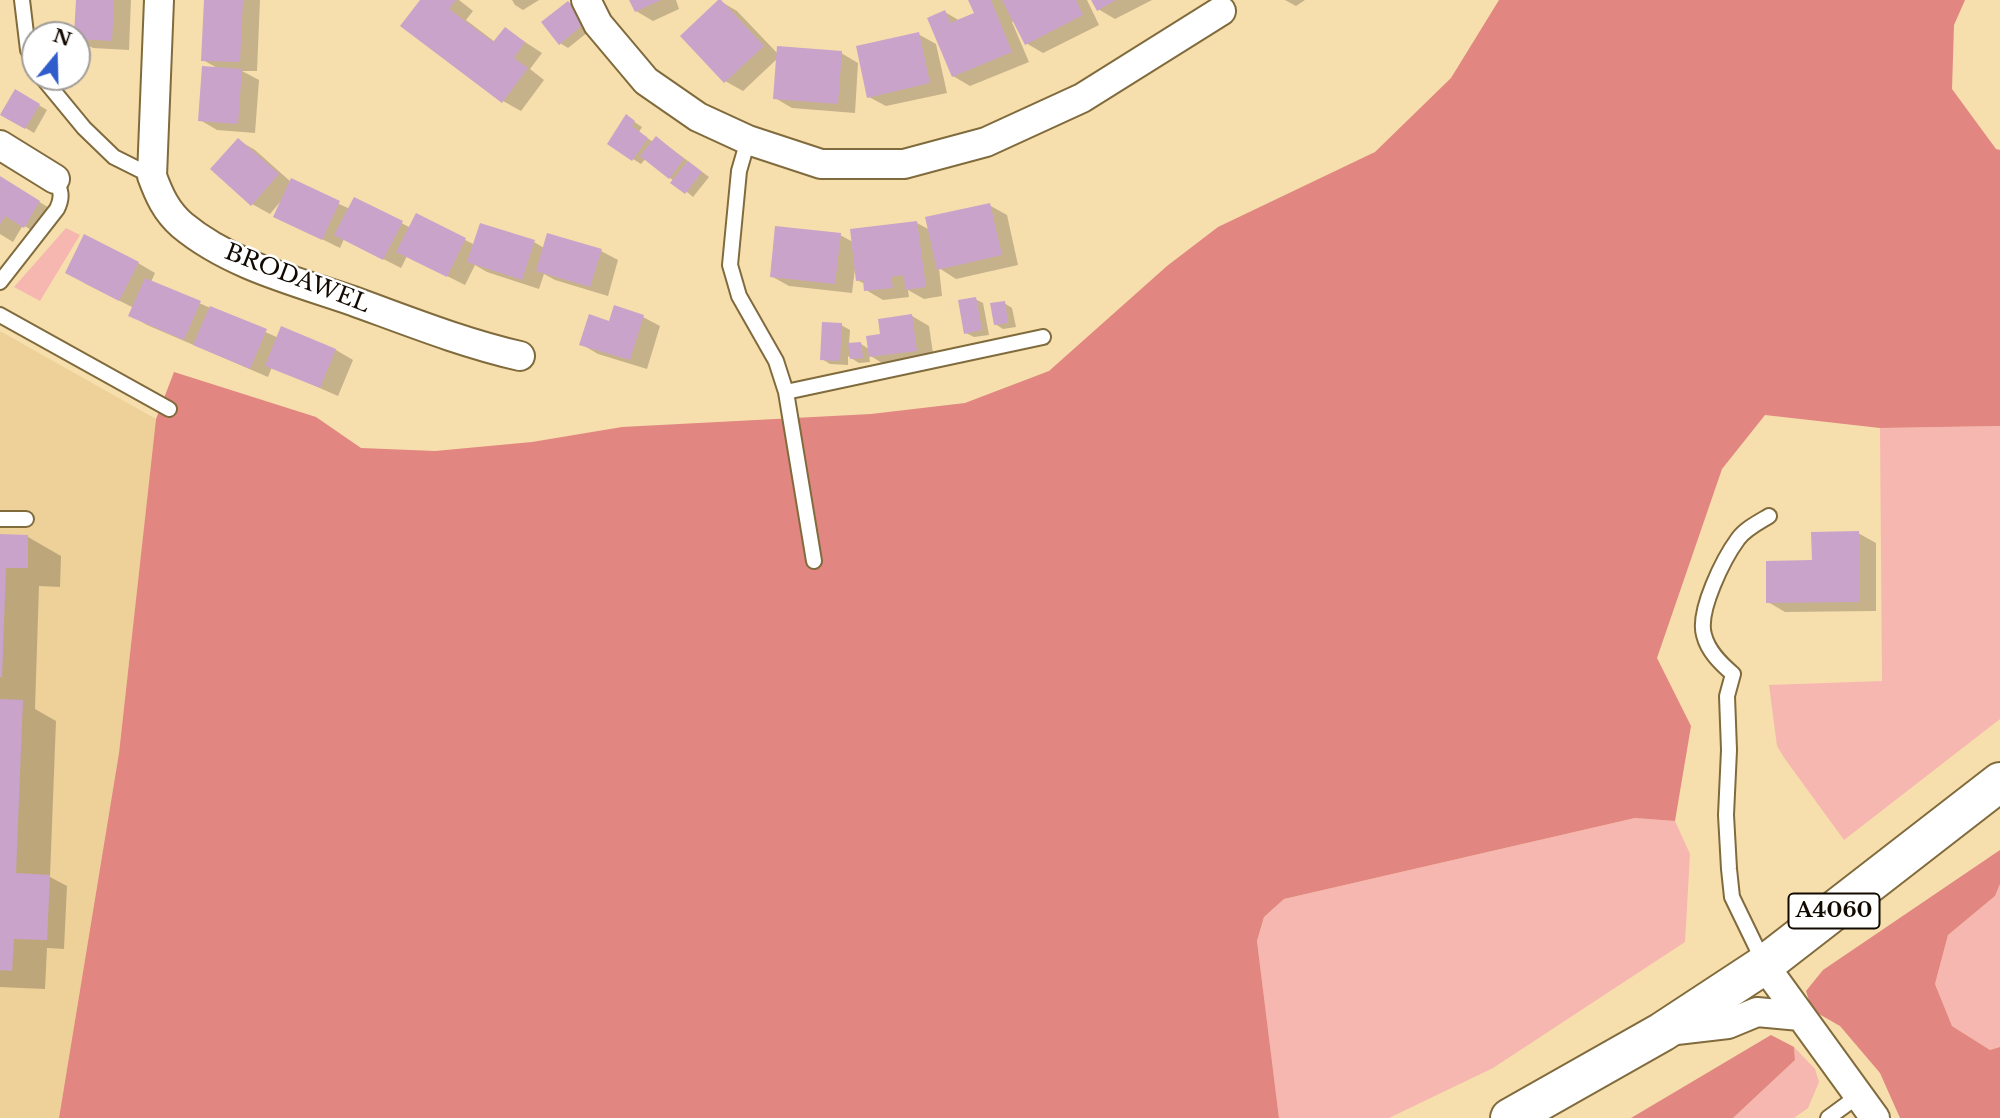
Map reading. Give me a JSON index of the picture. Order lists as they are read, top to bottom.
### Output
{
  "streets": {
    "highway": ["A4060"],
    "street": ["BRODAWEL"]
  },
  "north": "top"
}
